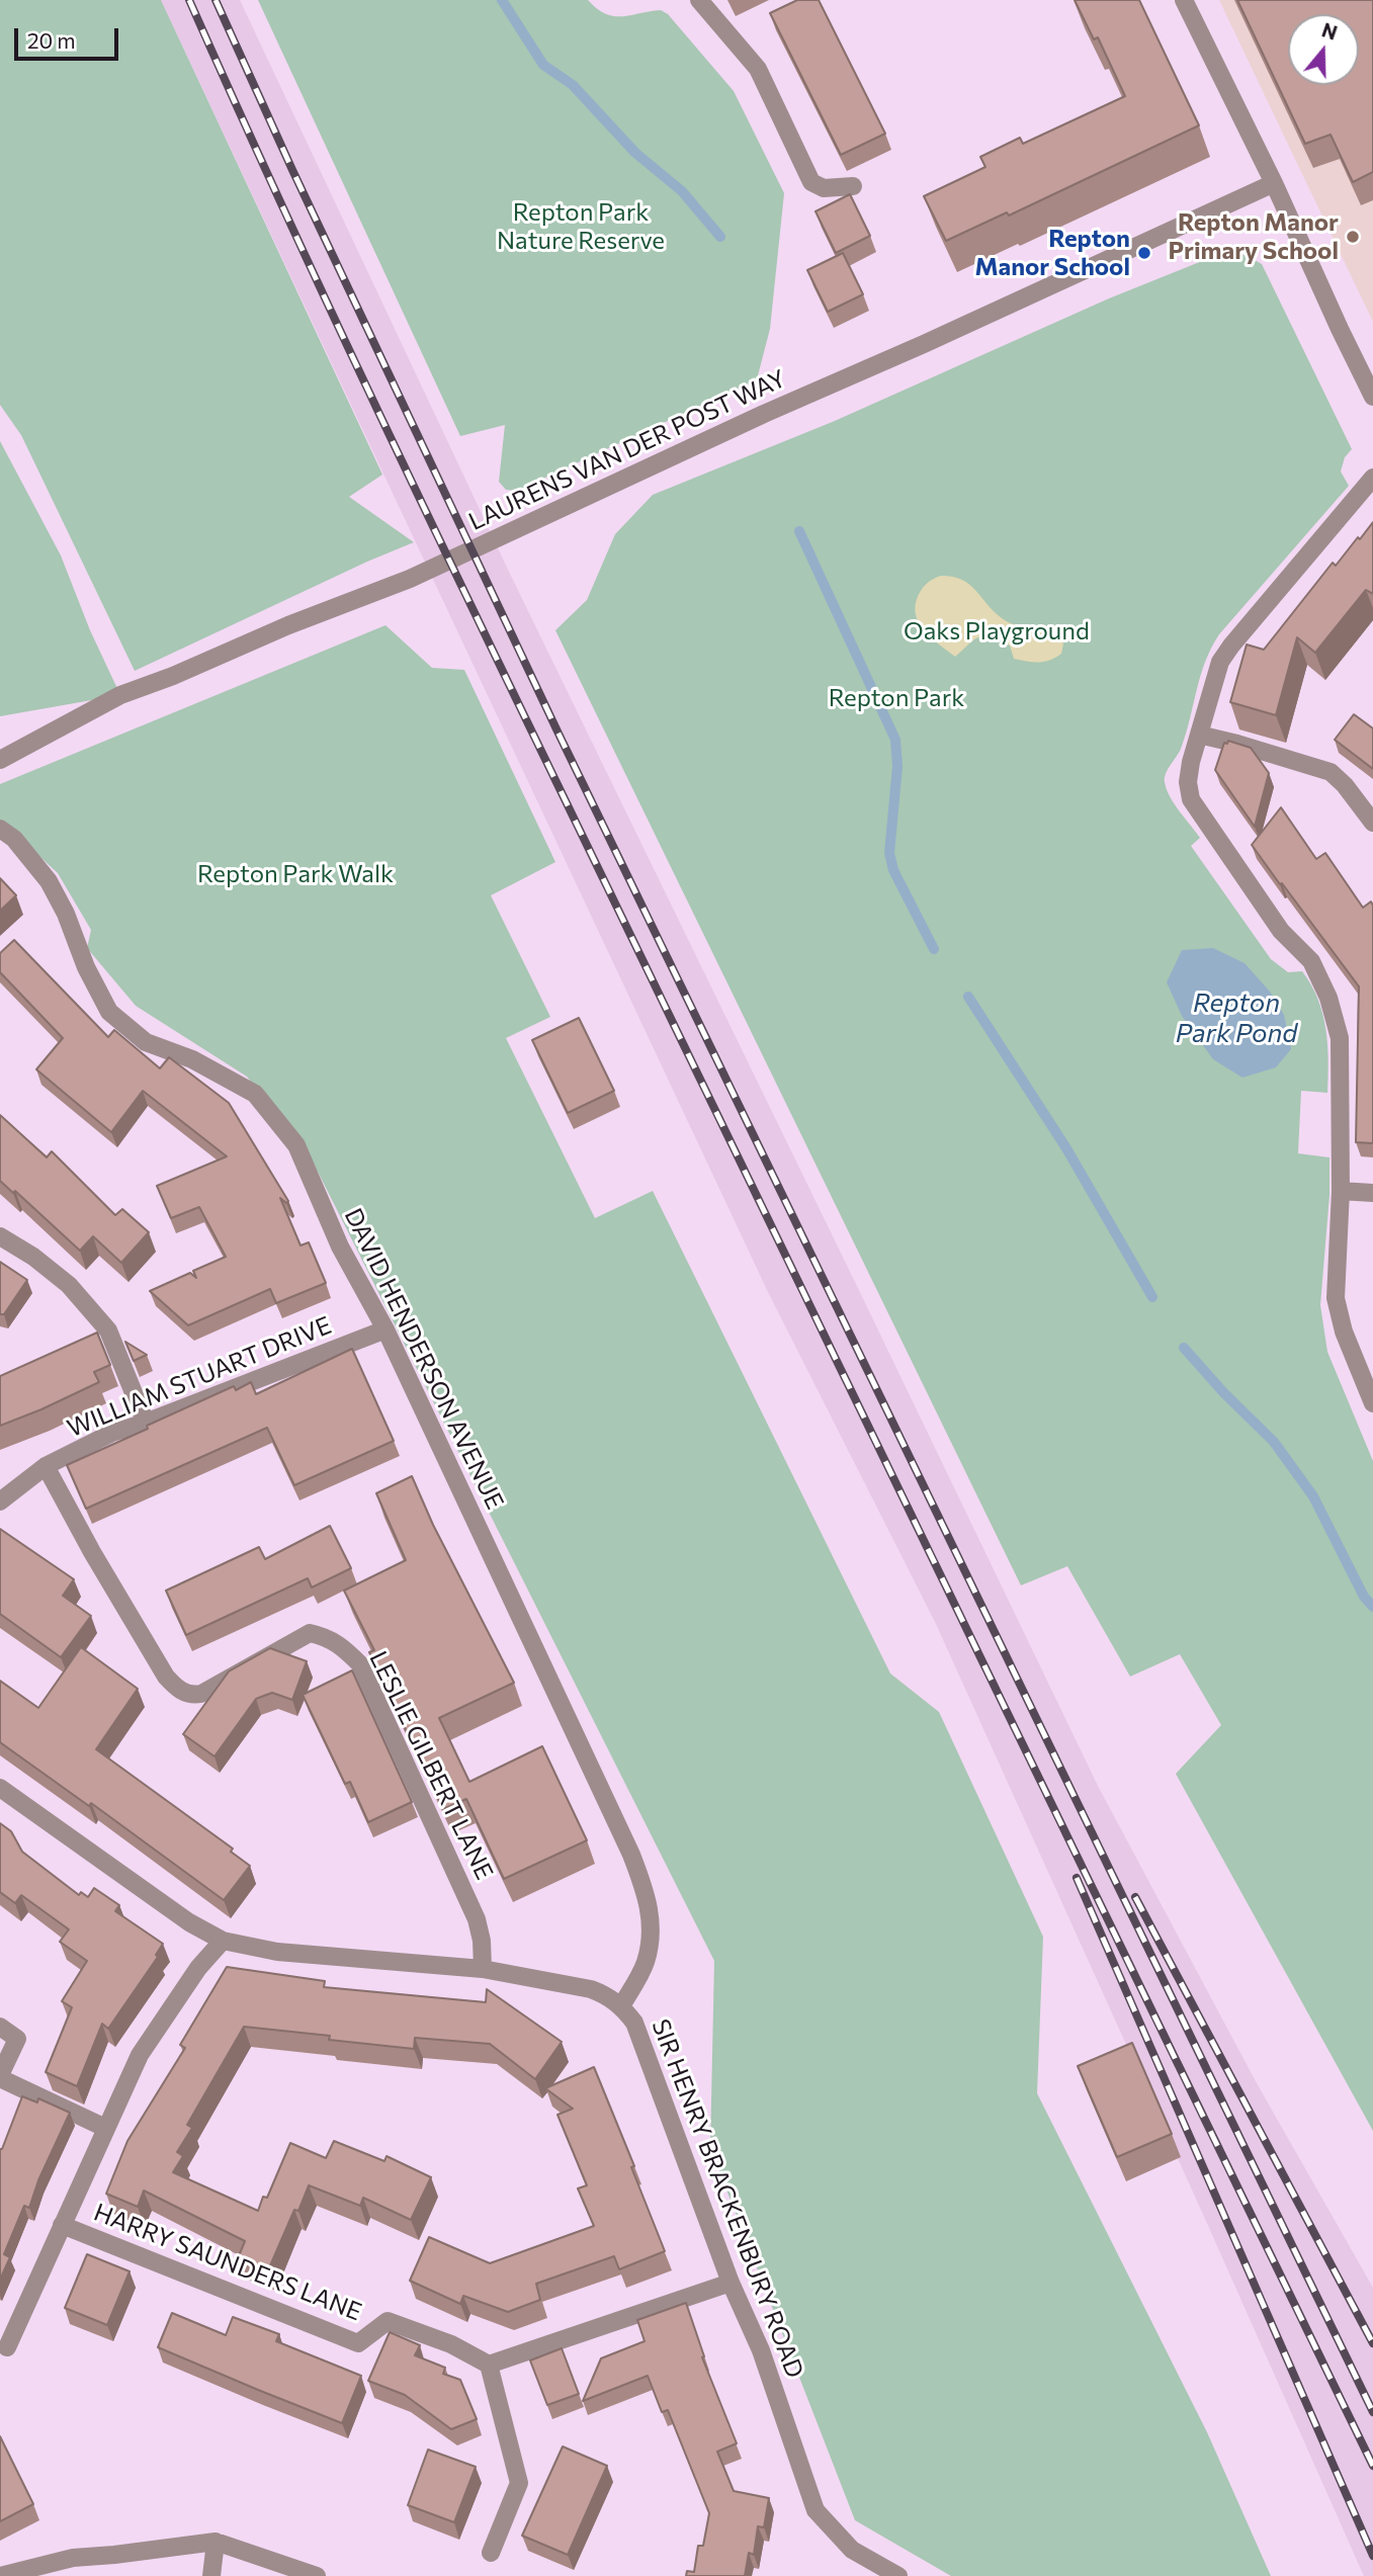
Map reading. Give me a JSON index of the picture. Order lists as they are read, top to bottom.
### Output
{
  "streets": {
    "street": [
      "LAURENS VAN DER POST WAY",
      "DAVID HENDERSON AVENUE",
      "WILLIAM STUART DRIVE",
      "LESLIE GILBERT LANE",
      "SIR HENRY BRACKENBURY ROAD",
      "HARRY SAUNDERS LANE"
    ]
  },
  "crossings": [
    ["DAVID HENDERSON AVENUE", "WILLIAM STUART DRIVE"],
    ["DAVID HENDERSON AVENUE", "SIR HENRY BRACKENBURY ROAD"],
    ["WILLIAM STUART DRIVE", "LESLIE GILBERT LANE"],
    ["LESLIE GILBERT LANE", "SIR HENRY BRACKENBURY ROAD"]
  ],
  "water": ["Repton Park Pond"],
  "parks": [
    "Repton Park Nature Reserve",
    "Oaks Playground",
    "Repton Park",
    "Repton Park Walk"
  ],
  "places": ["Repton Manor Primary School", "Repton Manor School"],
  "scale_bar": "20 m",
  "north": "top"
}
